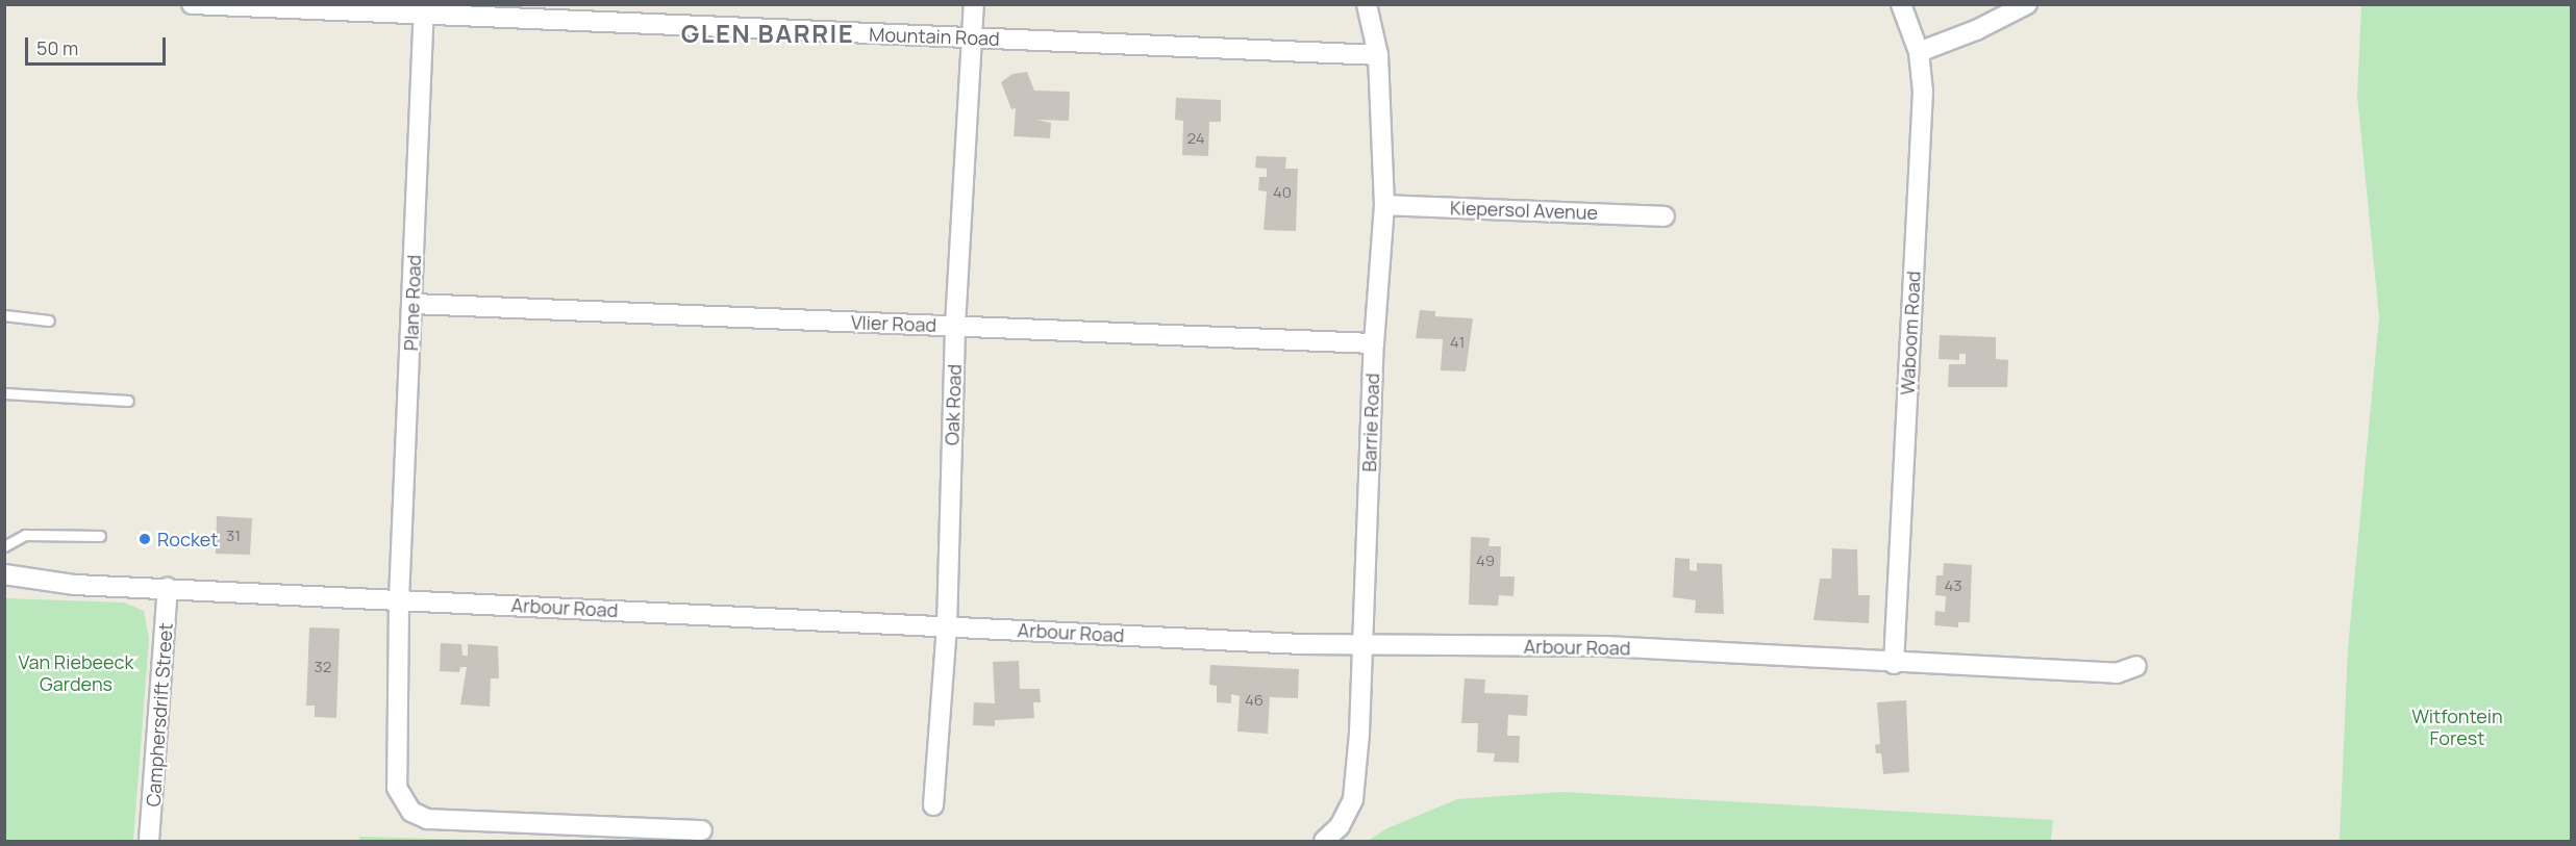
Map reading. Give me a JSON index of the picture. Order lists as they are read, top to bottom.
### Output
{
  "streets": {
    "street": [
      "Mountain Road",
      "Kiepersol Avenue",
      "Plane Road",
      "Vlier Road",
      "Waboom Road",
      "Oak Road",
      "Barrie Road",
      "Arbour Road",
      "Camphersdrift Street"
    ]
  },
  "crossings": [
    ["Mountain Road", "Plane Road"],
    ["Mountain Road", "Oak Road"],
    ["Mountain Road", "Barrie Road"],
    ["Kiepersol Avenue", "Barrie Road"],
    ["Plane Road", "Vlier Road"],
    ["Plane Road", "Arbour Road"],
    ["Vlier Road", "Oak Road"],
    ["Vlier Road", "Barrie Road"],
    ["Waboom Road", "Arbour Road"],
    ["Oak Road", "Arbour Road"],
    ["Barrie Road", "Arbour Road"],
    ["Arbour Road", "Camphersdrift Street"]
  ],
  "districts": ["GLEN BARRIE"],
  "parks": ["Van Riebeeck Gardens", "Witfontein Forest"],
  "places": ["Rocket"],
  "house_numbers": [
    "24",
    "40",
    "41",
    "31",
    "49",
    "43",
    "32",
    "46"
  ],
  "scale_bar": "50 m"
}
